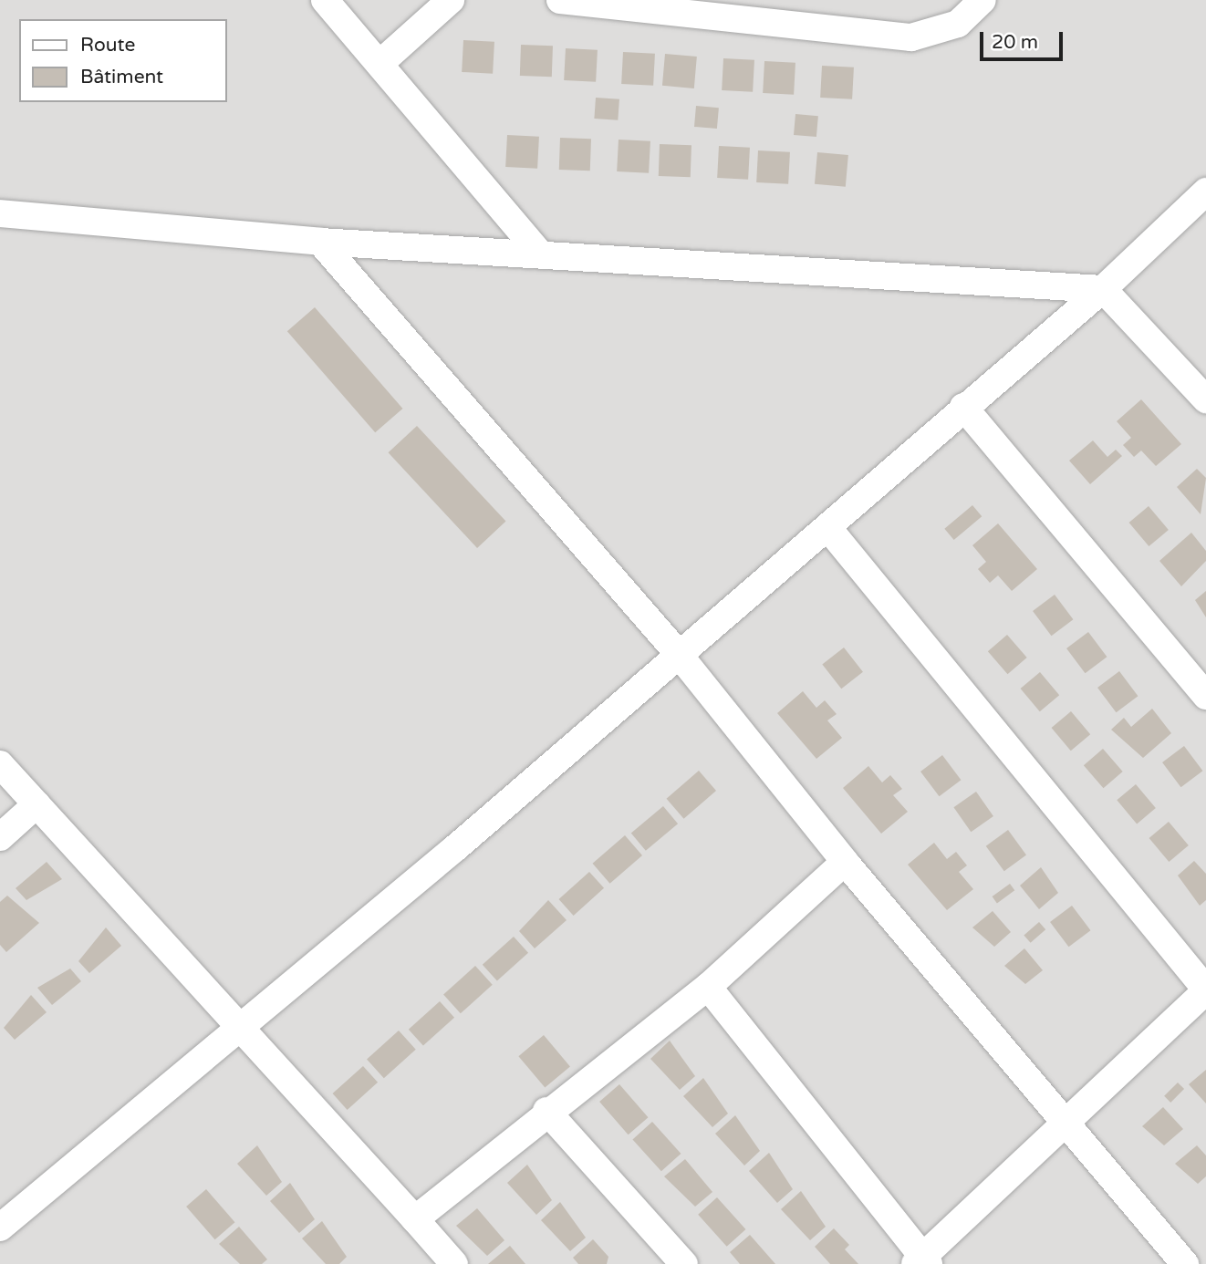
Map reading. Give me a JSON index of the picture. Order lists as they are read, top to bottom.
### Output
{
  "legend": ["Route", "Bâtiment"],
  "scale_bar": "20 m"
}
